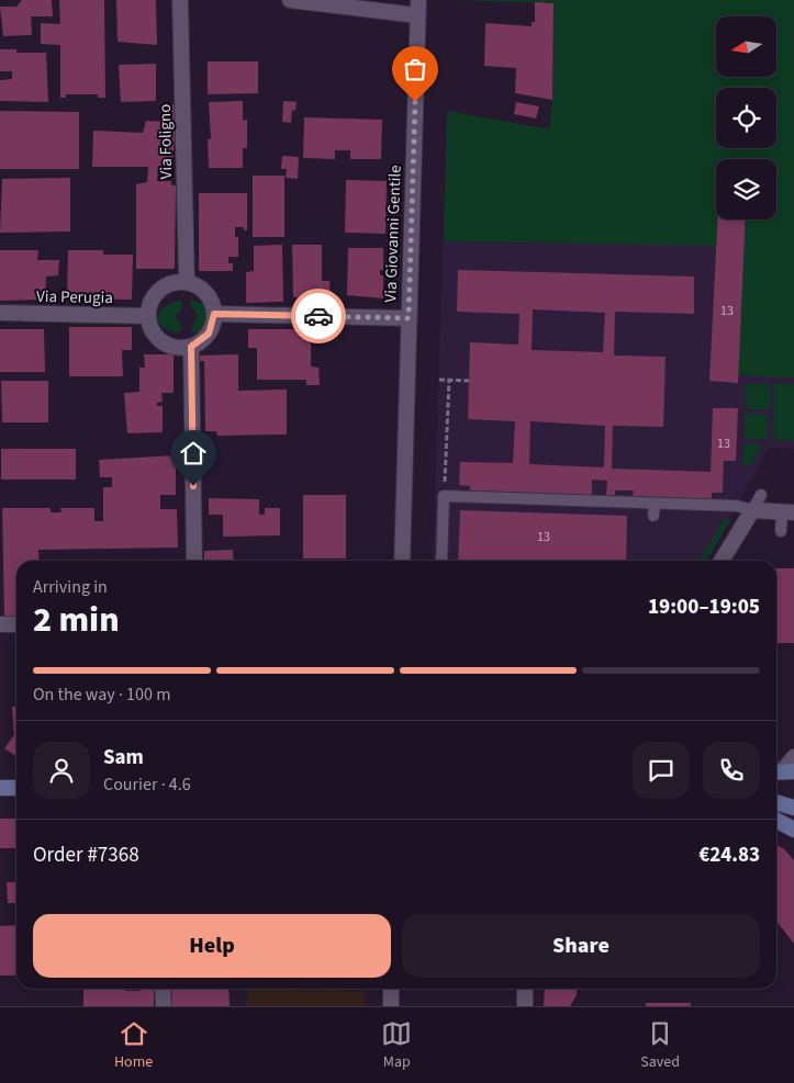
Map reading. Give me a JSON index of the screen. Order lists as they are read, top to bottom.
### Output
{
  "streets": {
    "street": ["Via Foligno", "Via Giovanni Gentile", "Via Perugia"]
  },
  "crossings": [
    ["Via Foligno", "Via Perugia"]
  ],
  "house_numbers": ["13", "13", "13"],
  "north": "left",
  "page": {
    "heading": ["2 min", "Arriving in", "19:00–19:05"],
    "panel": [
      "Sam",
      "Courier · 4.6",
      "Order #7368",
      "€24.83"
    ],
    "bar": "On the way · 100 m",
    "buttons": ["Help", "Share"],
    "tabs": ["Home", "Map", "Saved"]
  }
}
